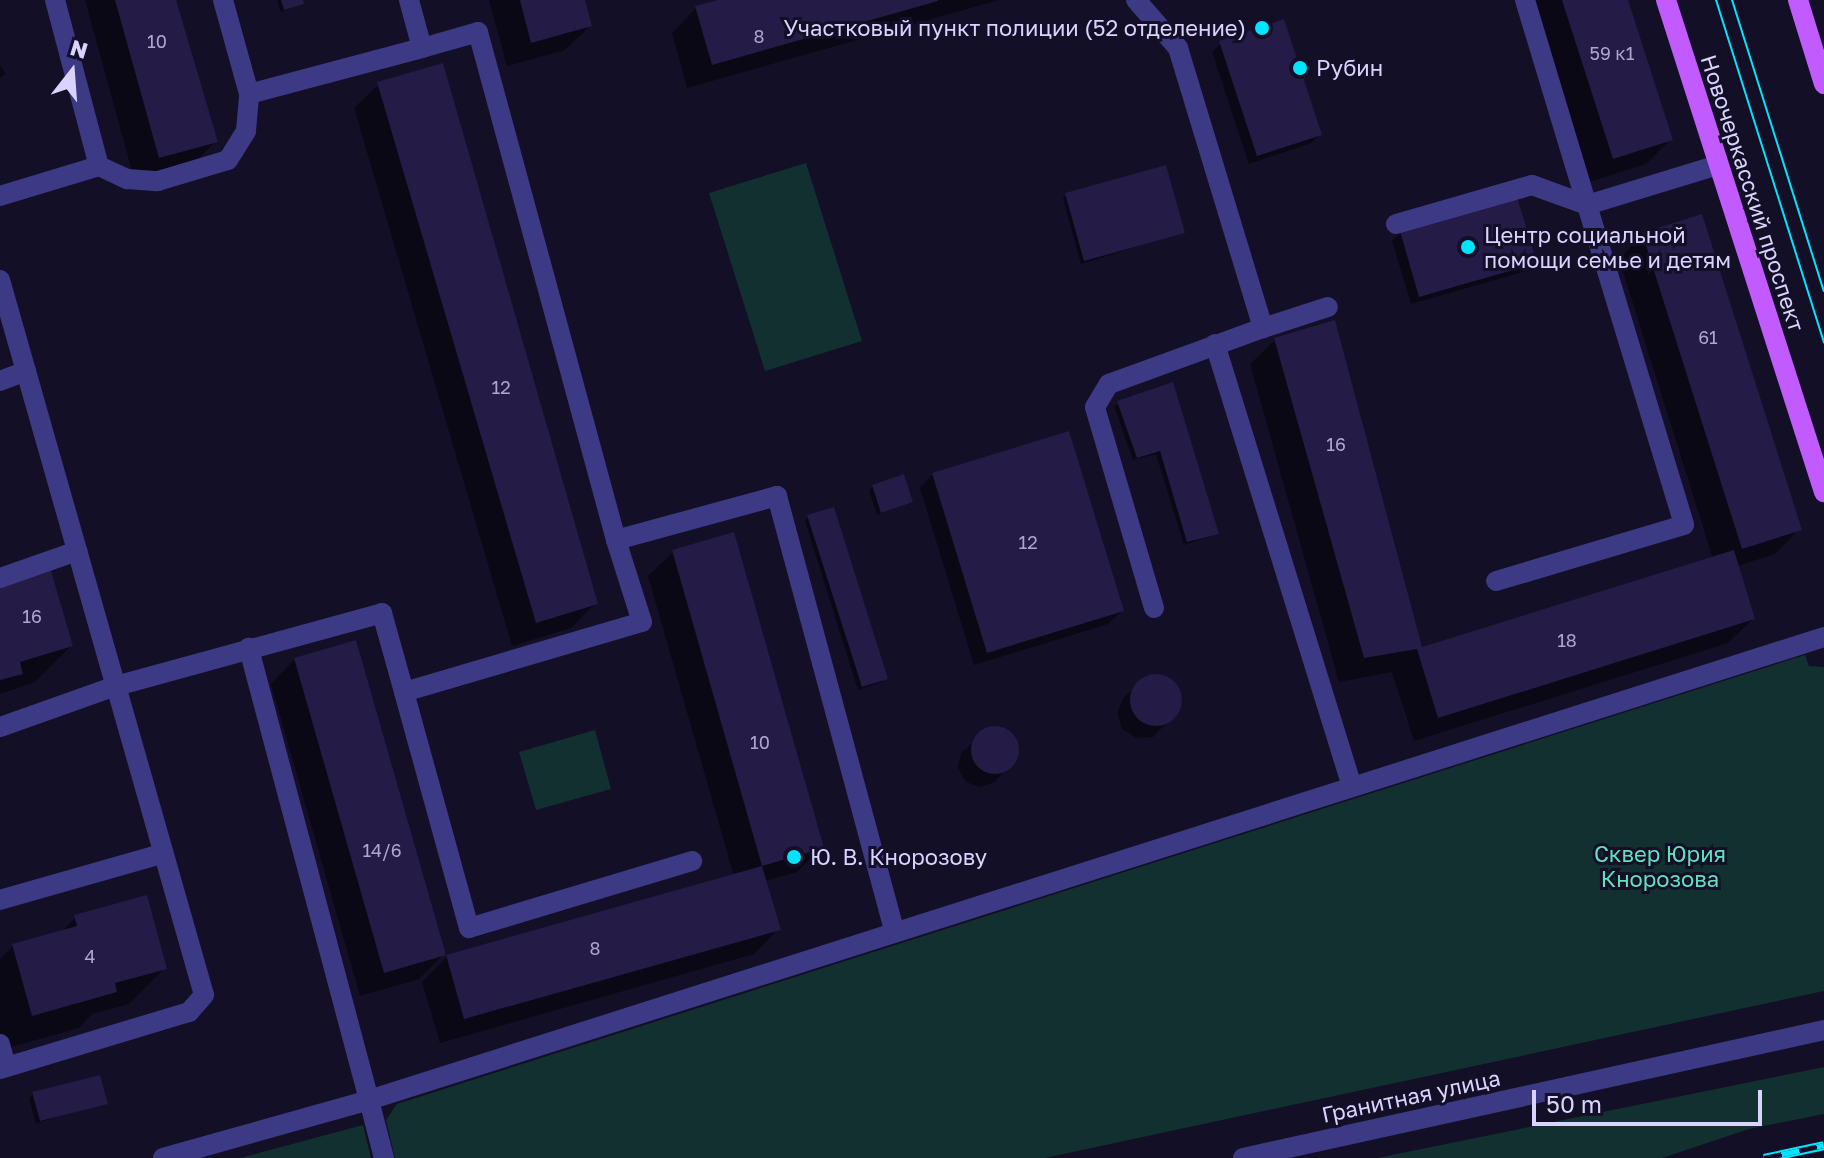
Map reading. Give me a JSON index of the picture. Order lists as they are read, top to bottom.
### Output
{
  "streets": {
    "main road": ["Новочеркасский проспект"],
    "street": ["Гранитная улица"]
  },
  "parks": ["Сквер Юрия Кнорозова"],
  "places": [
    "Участковый пункт полиции (52 отделение)",
    "Рубин",
    "Центр социальной помощи семье и детям",
    "Ю. В. Кнорозову"
  ],
  "house_numbers": [
    "8",
    "10",
    "59 к1",
    "61",
    "12",
    "16",
    "12",
    "16",
    "18",
    "10",
    "14/6",
    "8",
    "4"
  ],
  "scale_bar": "50 m",
  "north": "top"
}
